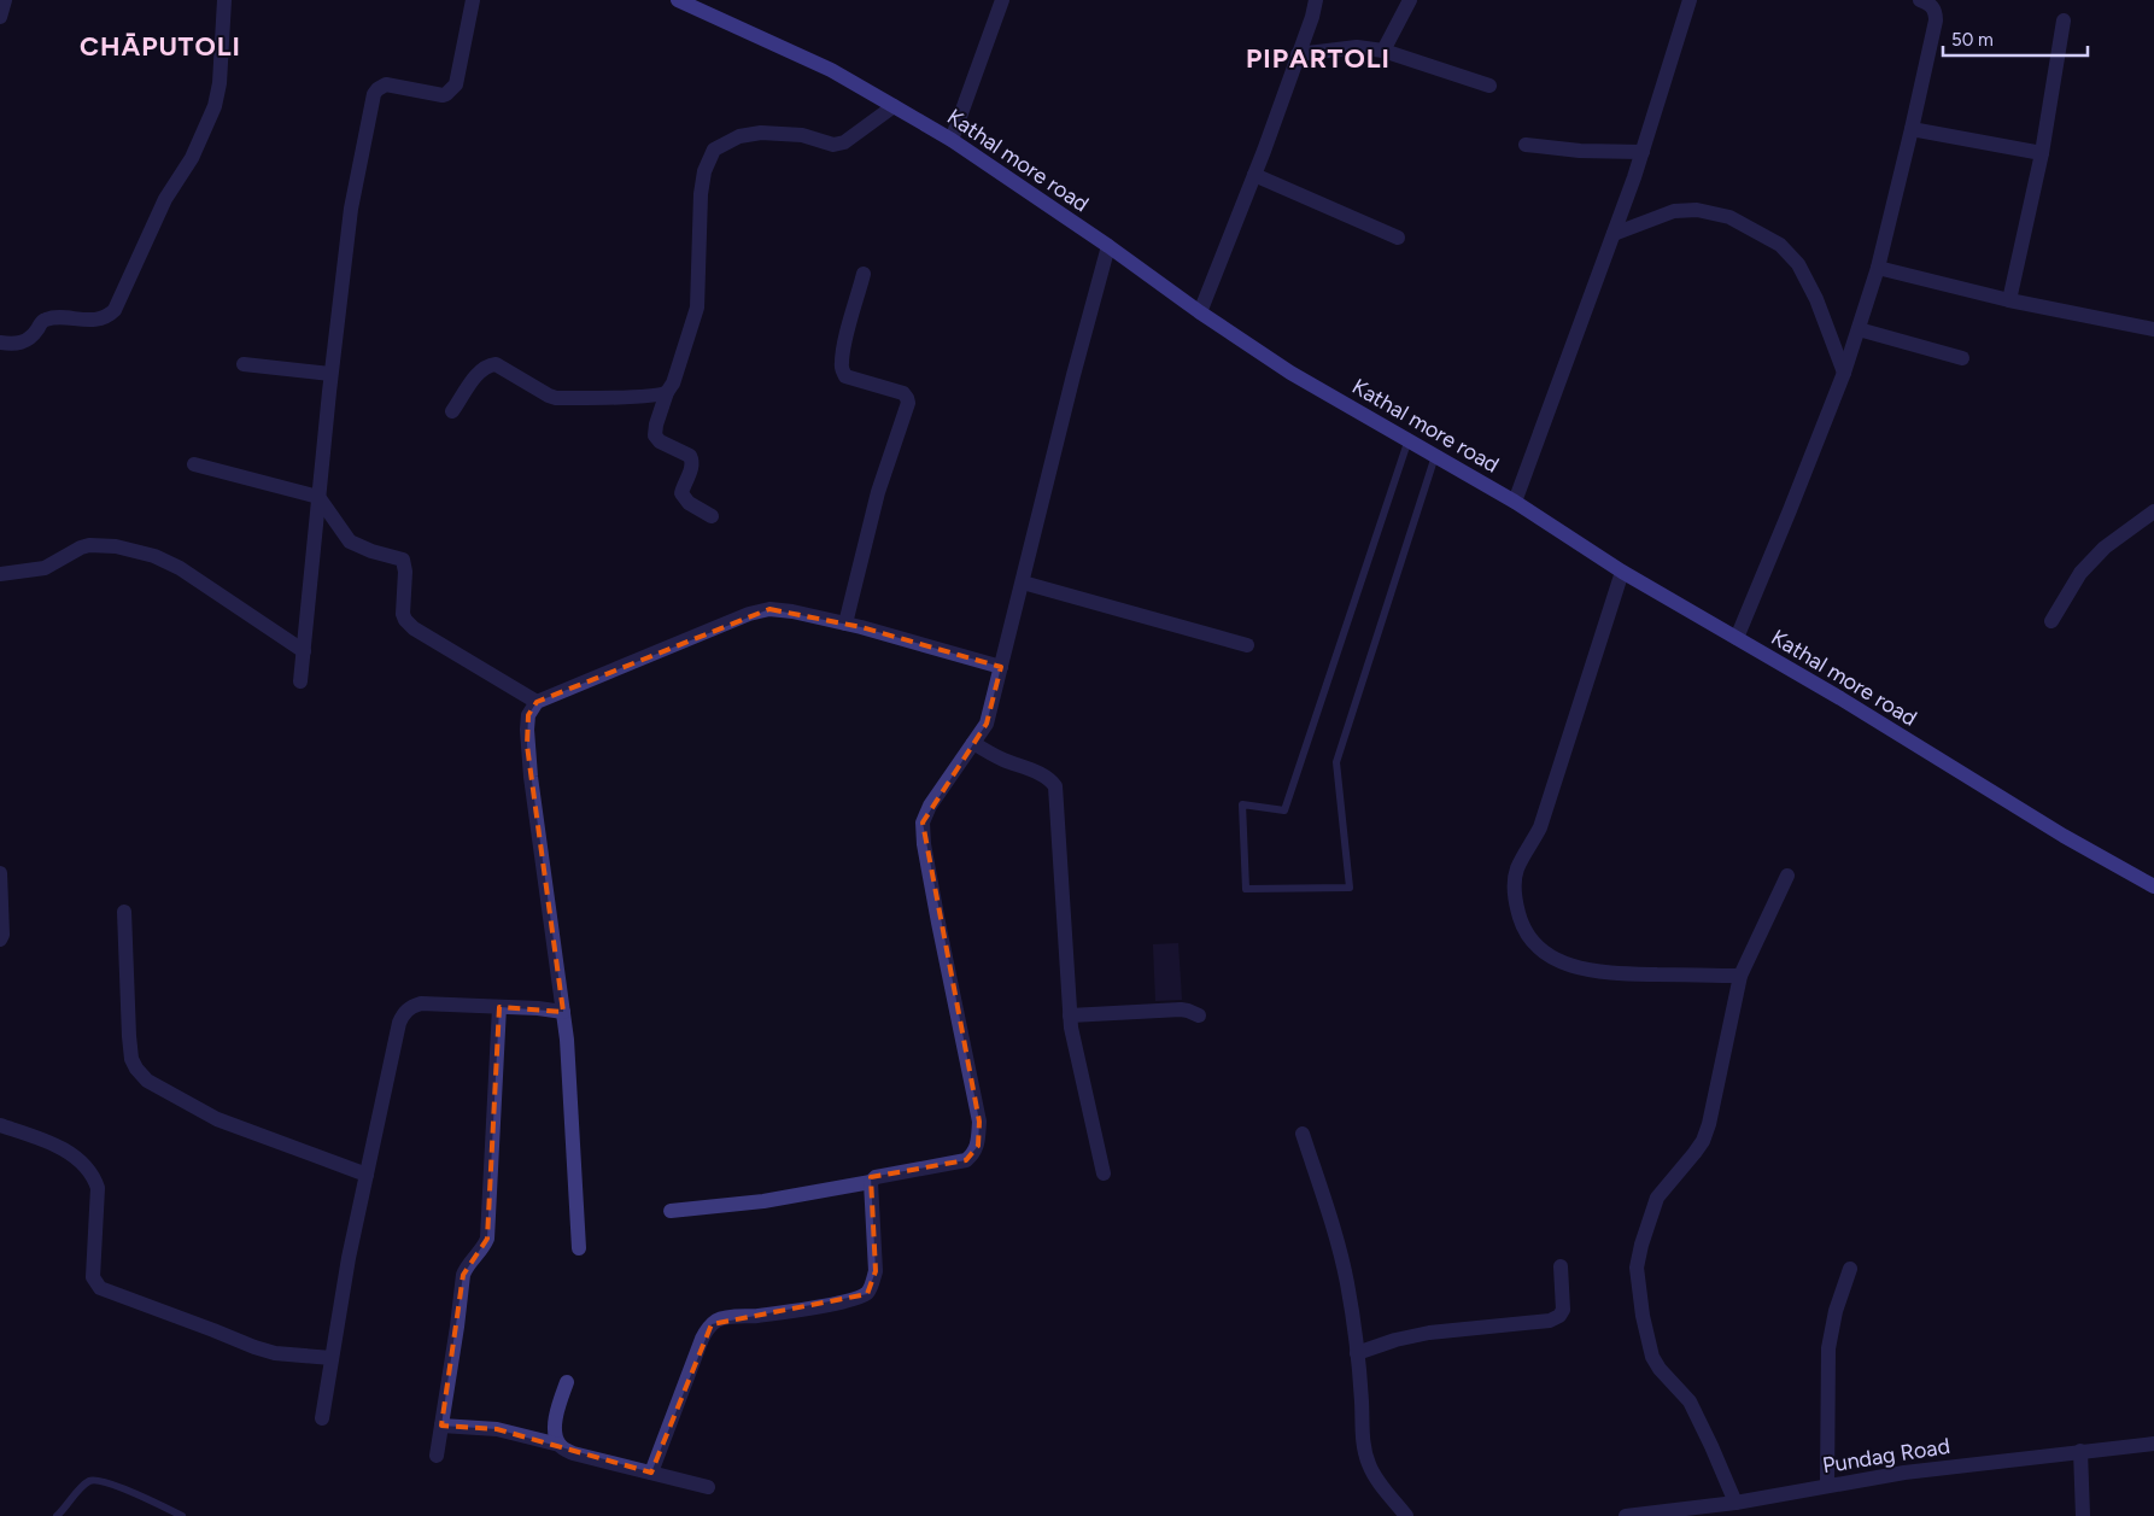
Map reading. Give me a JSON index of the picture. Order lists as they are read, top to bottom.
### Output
{
  "streets": {
    "main road": ["Kathal more road"],
    "street": ["Pundag Road"]
  },
  "districts": ["CHĀPUTOLI", "PIPARTOLI"],
  "scale_bar": "50 m"
}
